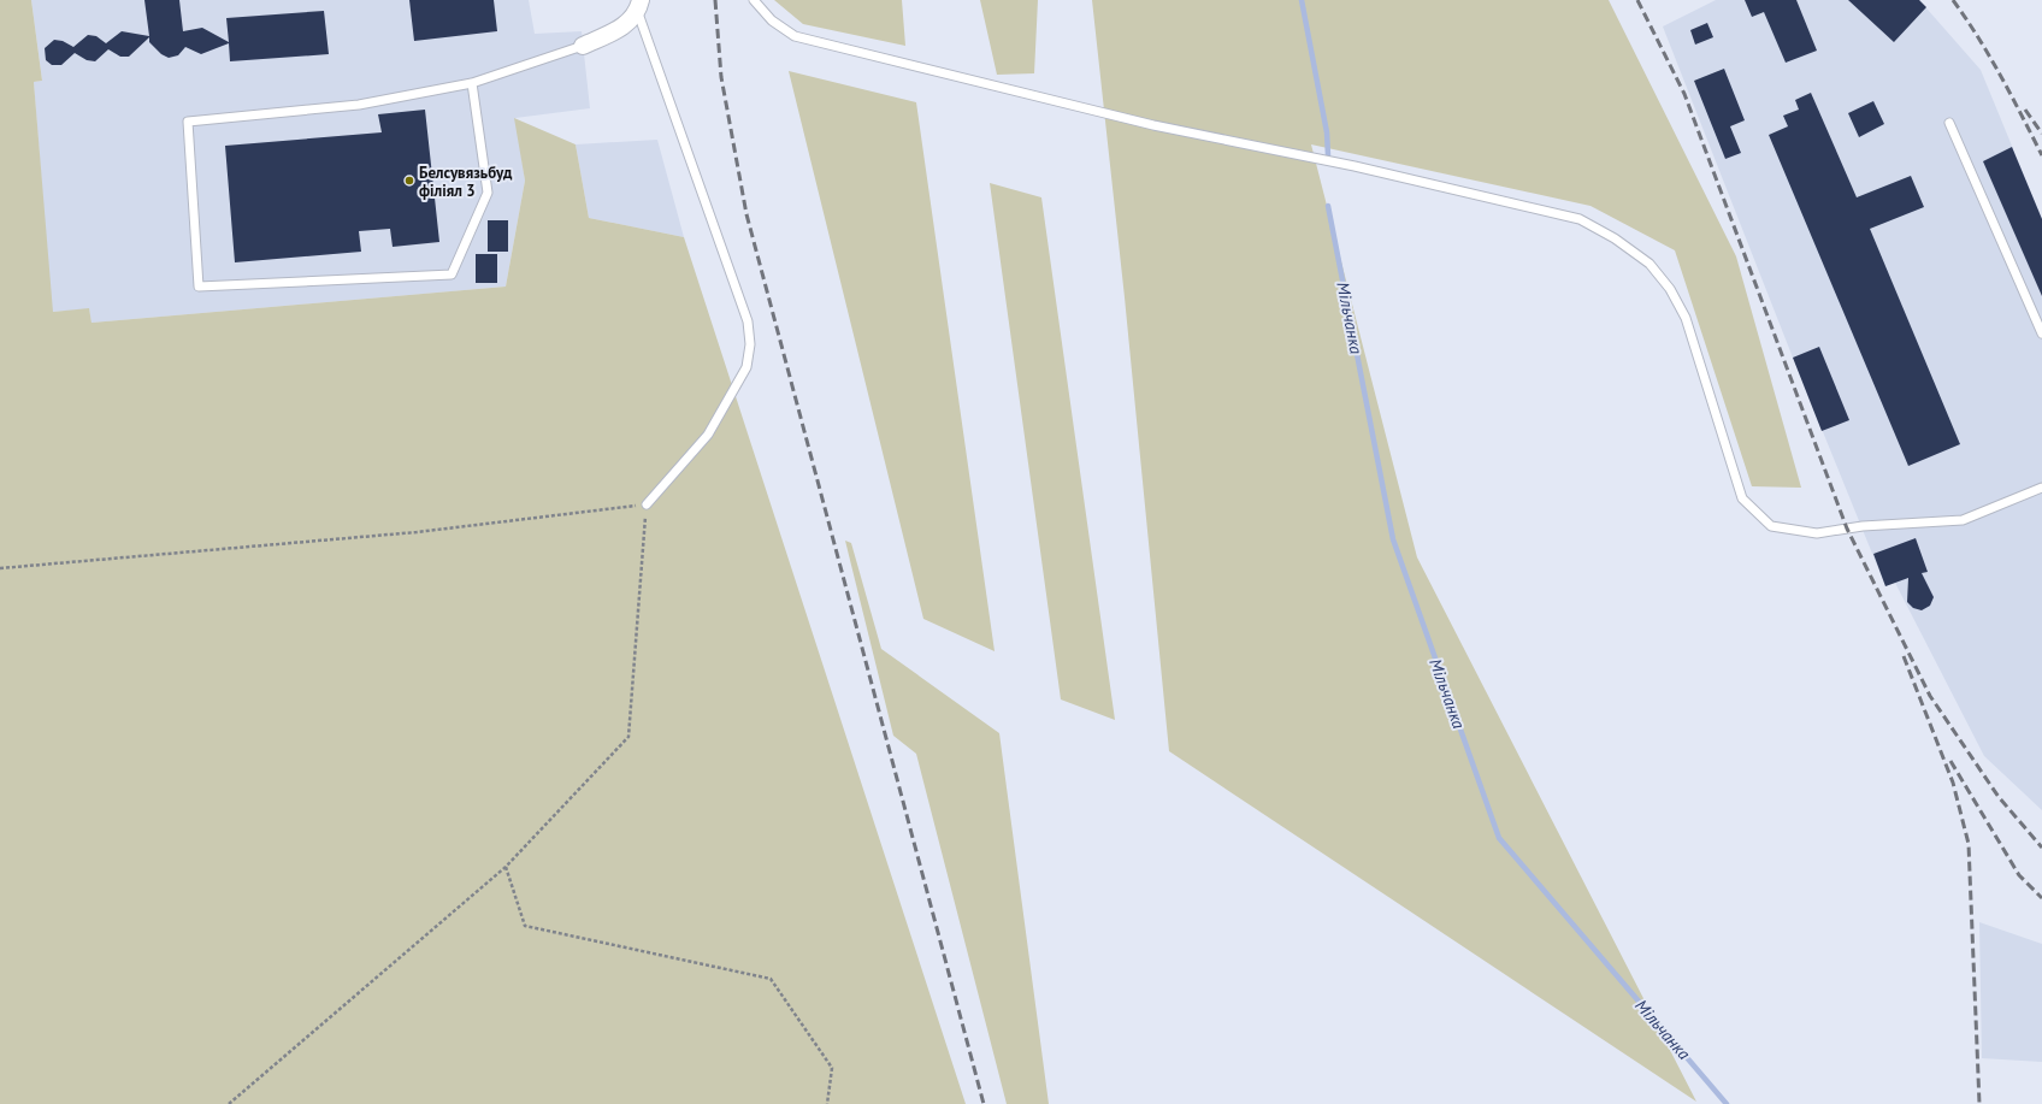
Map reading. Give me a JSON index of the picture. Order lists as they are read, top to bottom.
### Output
{
  "water": ["Мільчанка"],
  "places": ["Белсувязьбуд філіял 3"]
}
